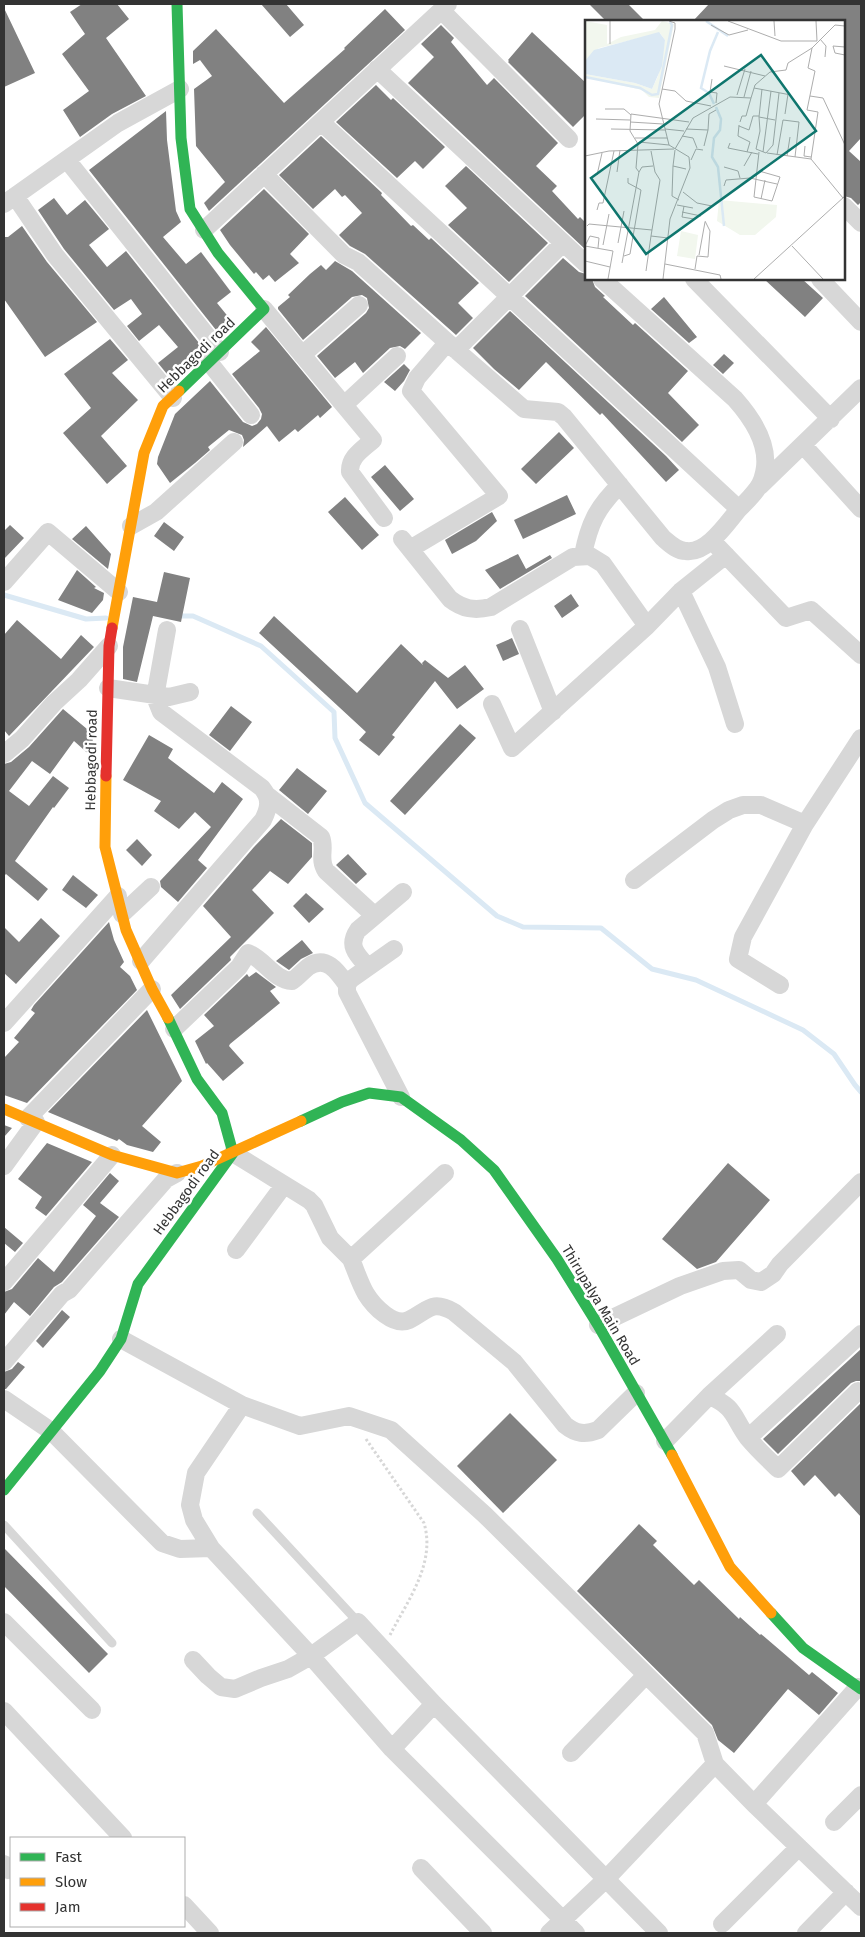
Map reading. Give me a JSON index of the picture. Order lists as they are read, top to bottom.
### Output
{
  "streets": {
    "street": ["Hebbagodi road", "Thirupalya Main Road"]
  },
  "crossings": [
    ["Hebbagodi road", "Thirupalya Main Road"]
  ],
  "legend": ["Fast", "Slow", "Jam"]
}
